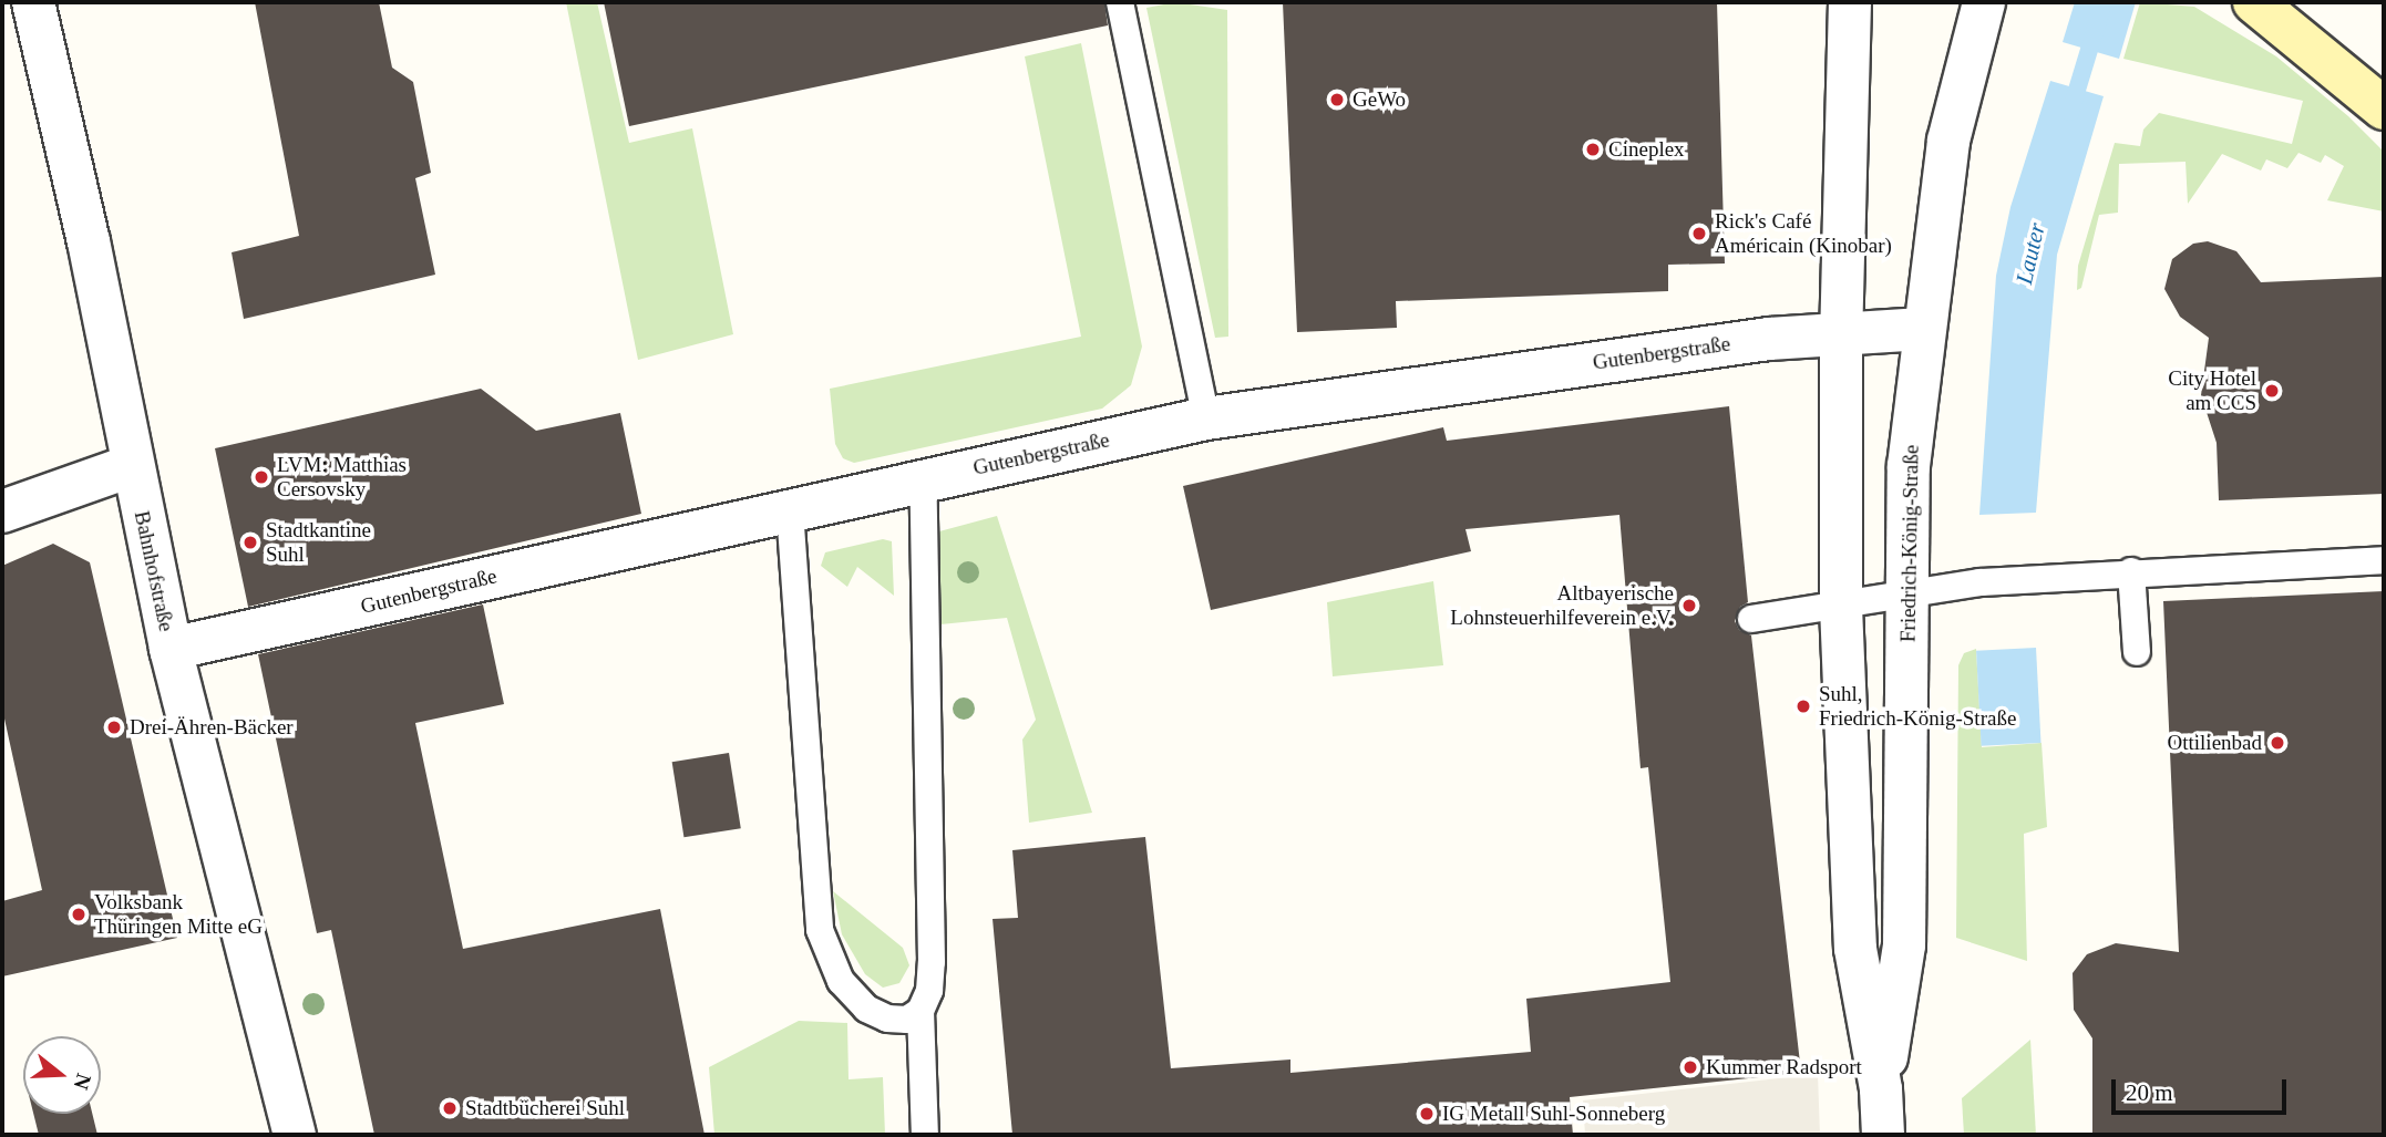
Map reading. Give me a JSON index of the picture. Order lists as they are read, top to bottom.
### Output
{
  "streets": {
    "street": ["Gutenbergstraße", "Friedrich-König-Straße", "Bahnhofstraße"]
  },
  "crossings": [
    ["Gutenbergstraße", "Friedrich-König-Straße"],
    ["Gutenbergstraße", "Bahnhofstraße"]
  ],
  "water": ["Lauter"],
  "places": [
    "GeWo",
    "Cineplex",
    "Rick's Café Américain (Kinobar)",
    "City Hotel am CCS",
    "LVM: Matthias Cersovsky",
    "Stadtkantine Suhl",
    "Altbayerische Lohnsteuerhilfeverein e.V.",
    "Suhl, Friedrich-König-Straße",
    "Drei-Ähren-Bäcker",
    "Ottilienbad",
    "Volksbank Thüringen Mitte eG",
    "Kummer Radsport",
    "Stadtbücherei Suhl",
    "IG Metall Suhl-Sonneberg"
  ],
  "scale_bar": "20 m",
  "north": "right"
}
